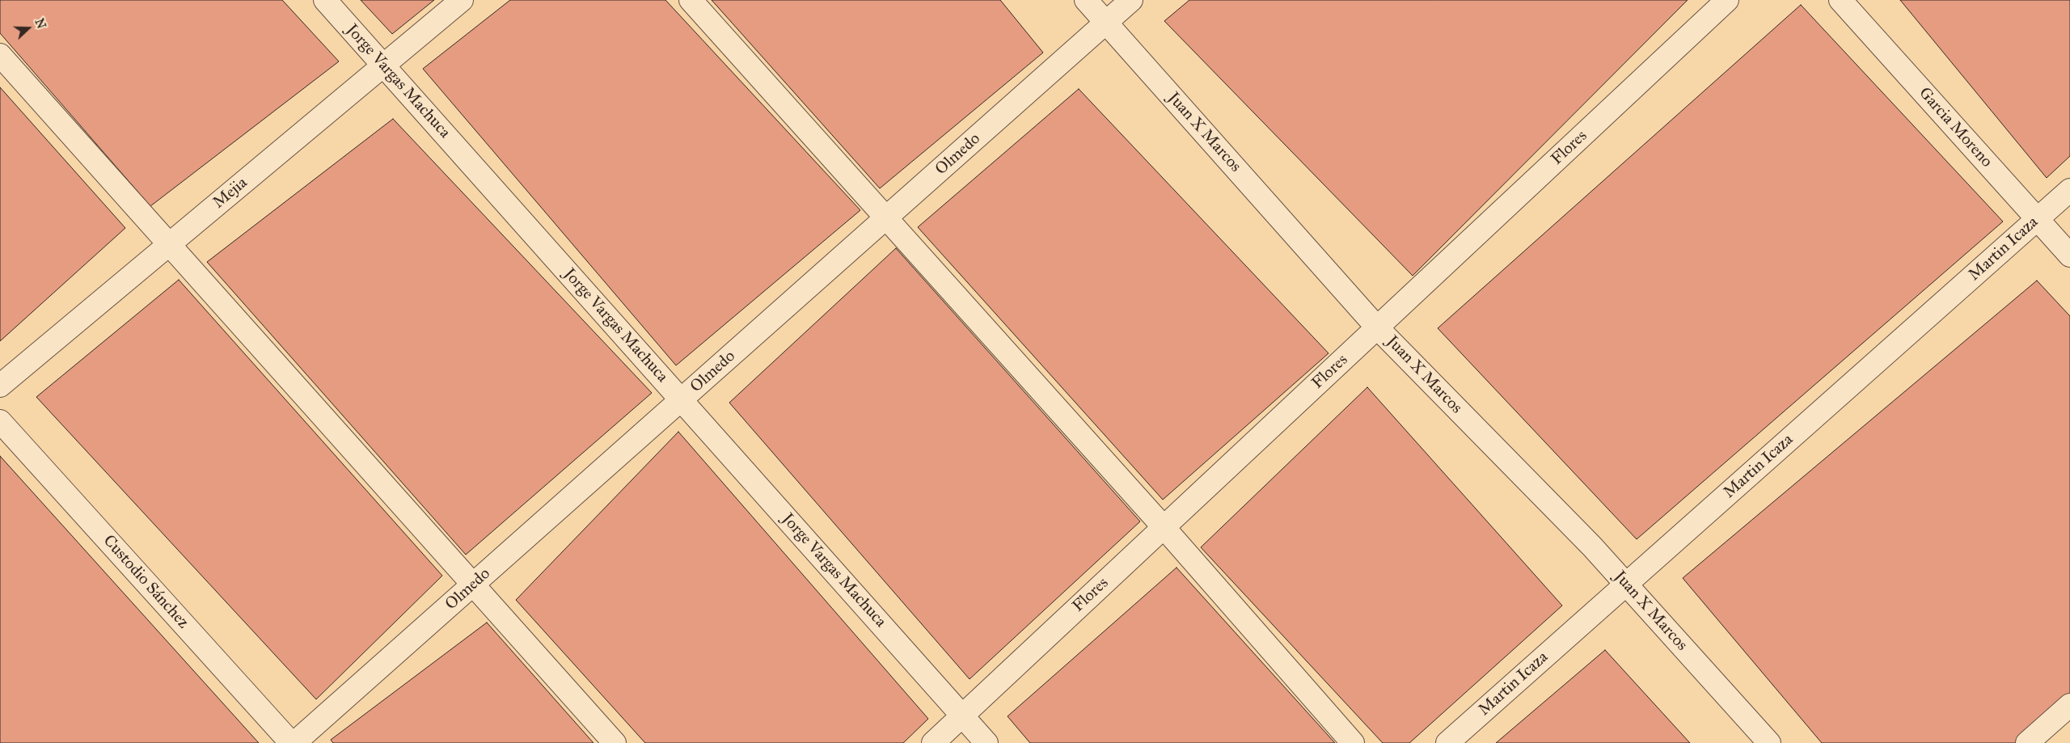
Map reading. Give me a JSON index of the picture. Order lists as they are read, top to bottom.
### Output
{
  "streets": {
    "street": [
      "Jorge Vargas Machuca",
      "Garcia Moreno",
      "Juan X Marcos",
      "Flores",
      "Olmedo",
      "Mejia",
      "Martin Icaza",
      "Custodio Sánchez"
    ]
  },
  "crossings": [
    ["Jorge Vargas Machuca", "Flores"],
    ["Jorge Vargas Machuca", "Olmedo"],
    ["Jorge Vargas Machuca", "Mejia"],
    ["Garcia Moreno", "Martin Icaza"],
    ["Juan X Marcos", "Flores"],
    ["Juan X Marcos", "Olmedo"],
    ["Juan X Marcos", "Martin Icaza"]
  ],
  "north": "right"
}
